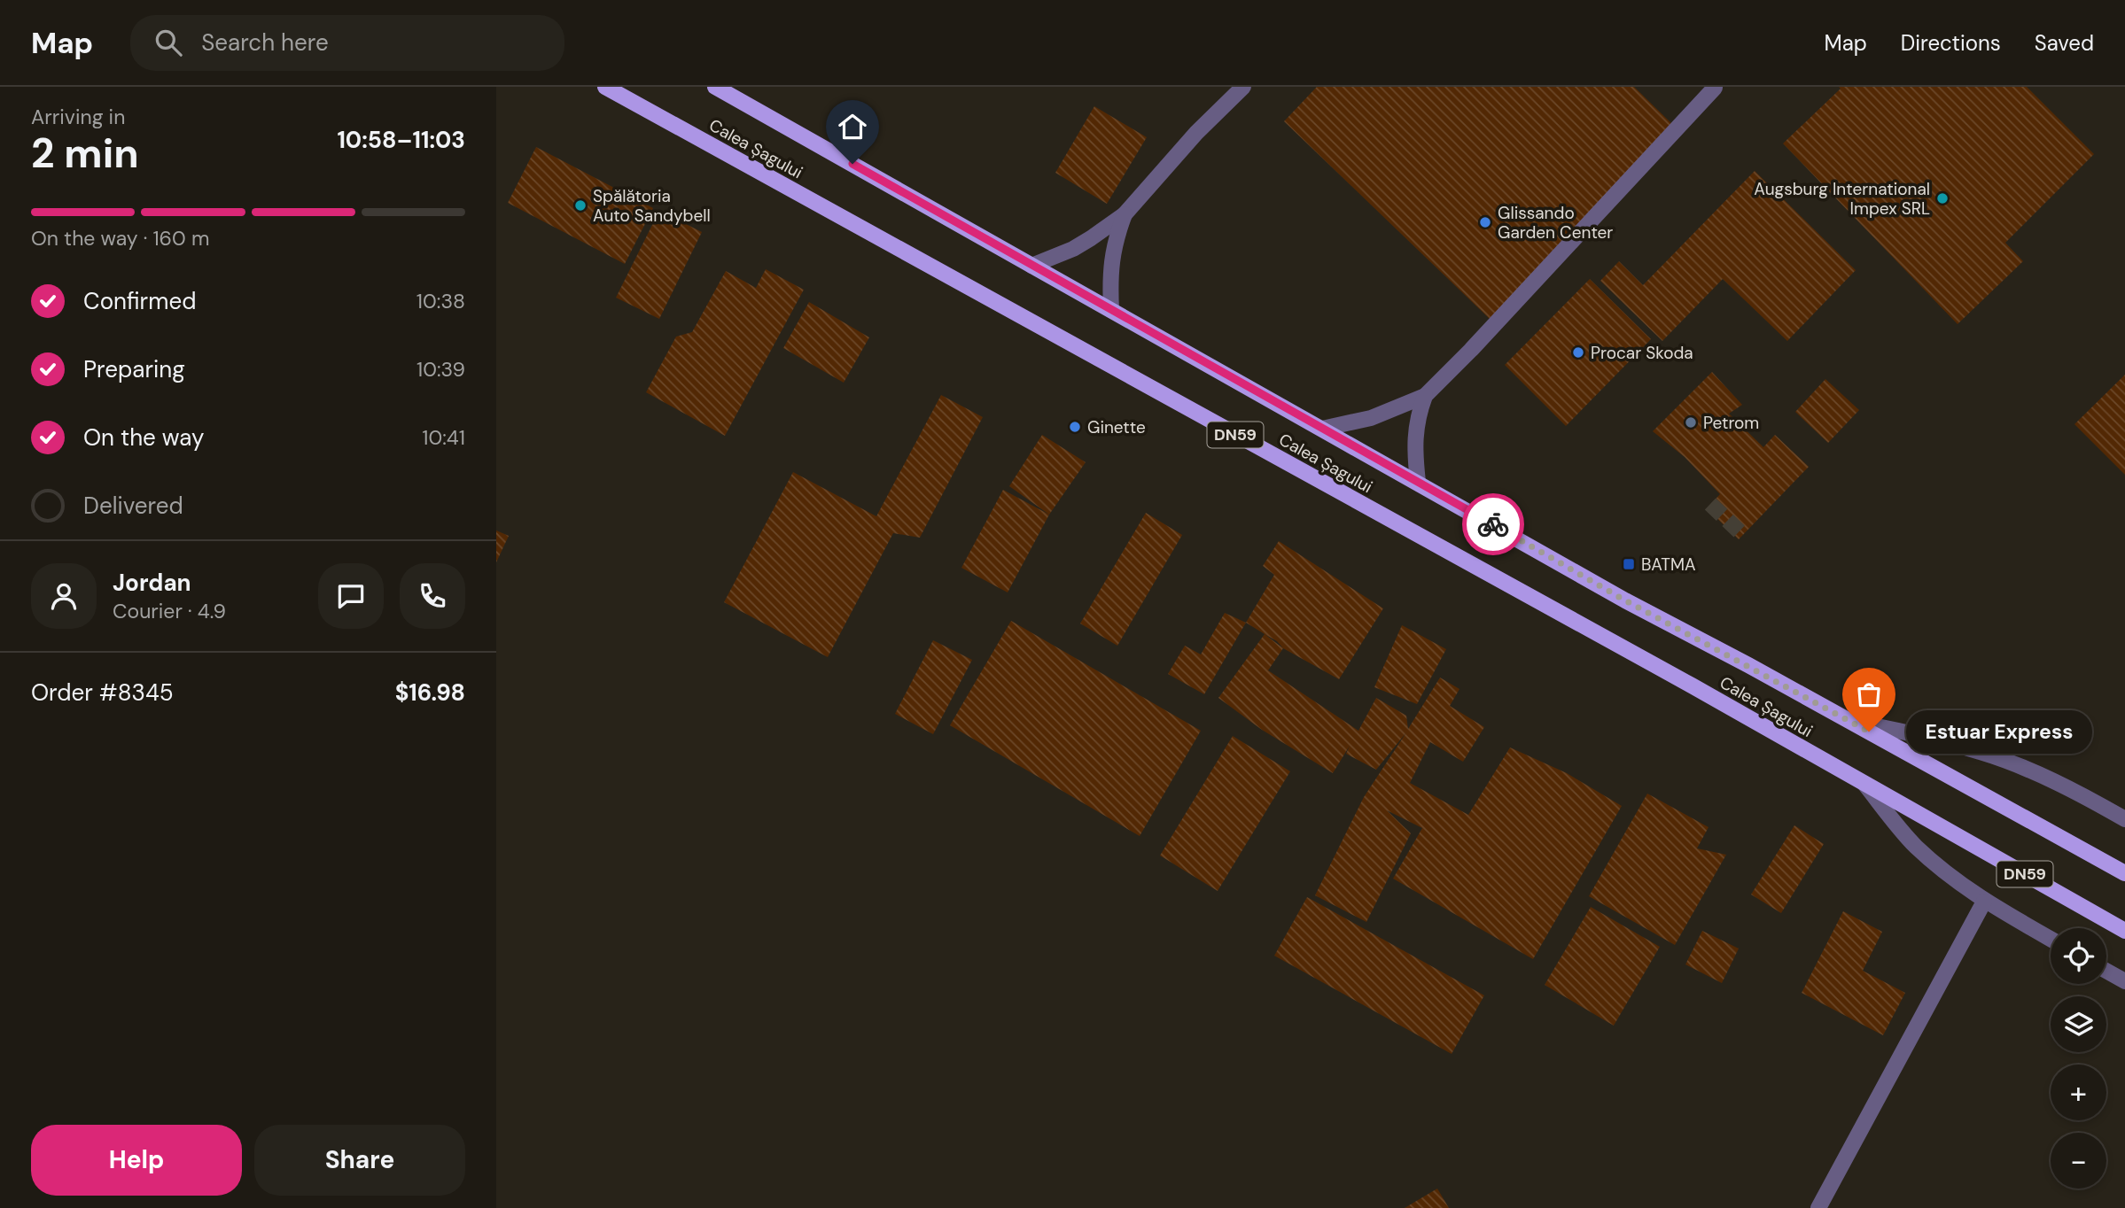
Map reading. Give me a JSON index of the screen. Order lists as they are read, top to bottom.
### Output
{
  "streets": {
    "main road": ["Calea Șagului", "DN59"]
  },
  "places": {
    "other": [
      "Augsburg International Impex SRL",
      "Spălătoria Auto Sandybell",
      "Glissando Garden Center",
      "Procar Skoda",
      "Petrom",
      "Ginette",
      "Estuar Express"
    ],
    "transit": ["BATMA"]
  },
  "page": {
    "header": "Map",
    "search": "Search here",
    "nav": ["Map", "Directions", "Saved"],
    "heading": ["2 min", "Arriving in", "10:58–11:03"],
    "panel": [
      "Jordan",
      "Courier · 4.9",
      "Order #8345",
      "$16.98"
    ],
    "bar": "On the way · 160 m",
    "list": [
      ["Confirmed", "10:38"],
      ["Preparing", "10:39"],
      ["On the way", "10:41"],
      "Delivered"
    ],
    "bubble": "Estuar Express",
    "map_buttons": ["+", "−"],
    "buttons": ["Help", "Share"]
  }
}
